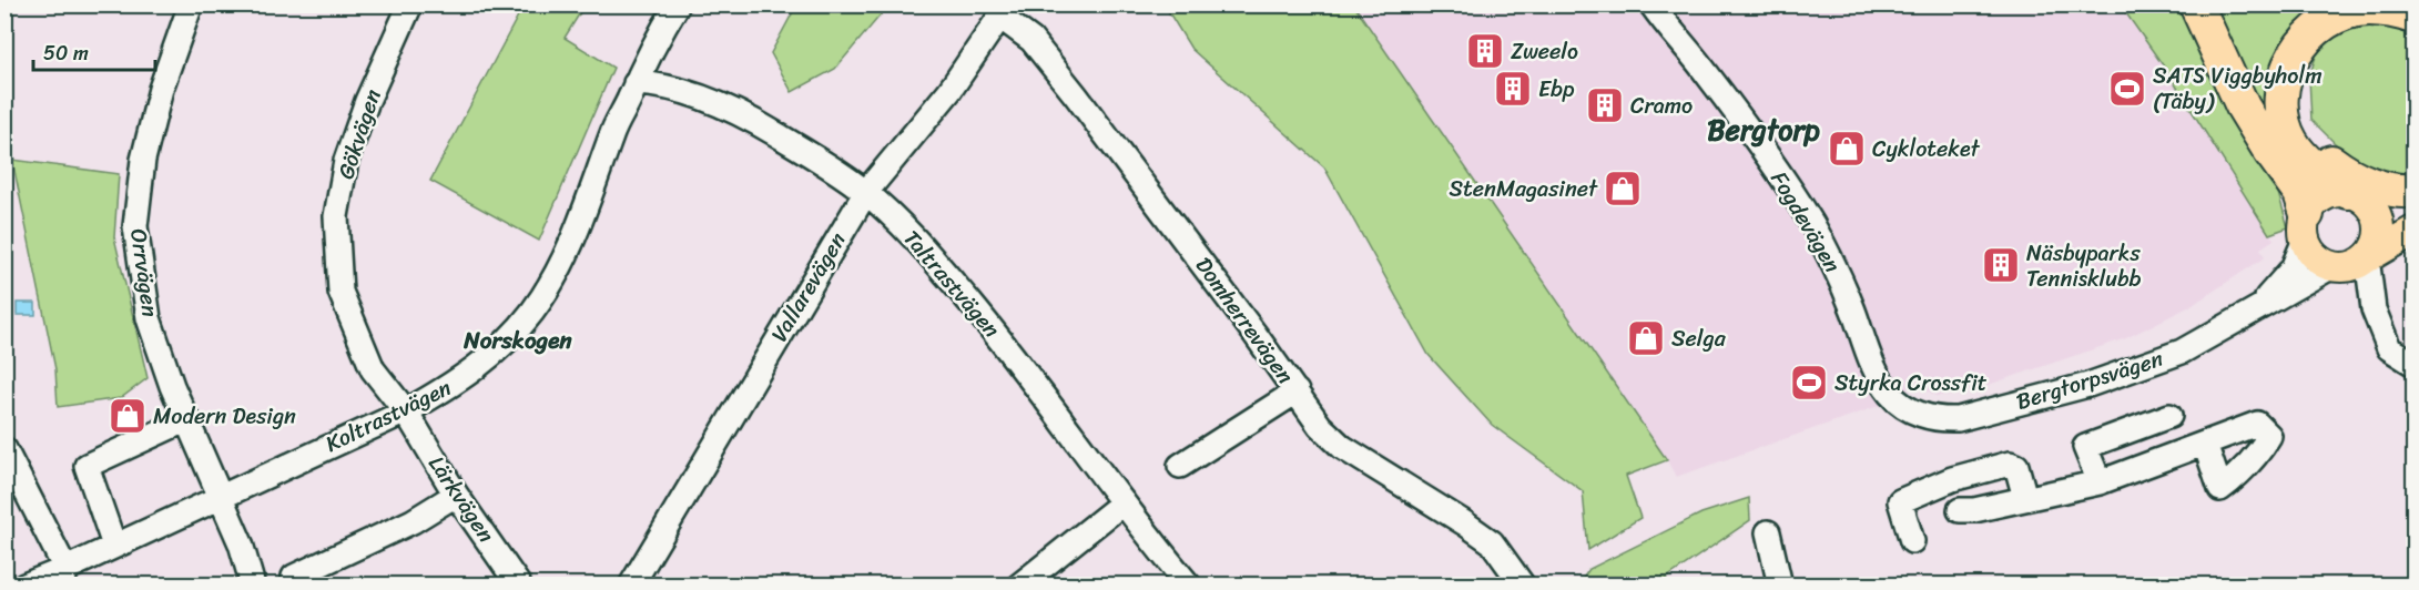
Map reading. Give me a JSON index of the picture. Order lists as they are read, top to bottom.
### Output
{
  "streets": {
    "street": [
      "Gökvägen",
      "Fogdevägen",
      "Orrvägen",
      "Taltrastvägen",
      "Vallarevägen",
      "Domherrevägen",
      "Bergtorpsvägen",
      "Koltrastvägen",
      "Lärkvägen"
    ]
  },
  "crossings": [
    ["Gökvägen", "Koltrastvägen"],
    ["Gökvägen", "Lärkvägen"],
    ["Fogdevägen", "Bergtorpsvägen"],
    ["Orrvägen", "Koltrastvägen"],
    ["Taltrastvägen", "Vallarevägen"],
    ["Taltrastvägen", "Koltrastvägen"],
    ["Vallarevägen", "Domherrevägen"],
    ["Koltrastvägen", "Lärkvägen"]
  ],
  "districts": ["Bergtorp", "Norskogen"],
  "places": {
    "building": [
      "Zweelo",
      "Ebp",
      "Cramo",
      "Näsbyparks Tennisklubb"
    ],
    "sports": ["SATS Viggbyholm (Täby)", "Styrka Crossfit"],
    "shop": [
      "Cykloteket",
      "StenMagasinet",
      "Selga",
      "Modern Design"
    ]
  },
  "scale_bar": "50 m"
}
